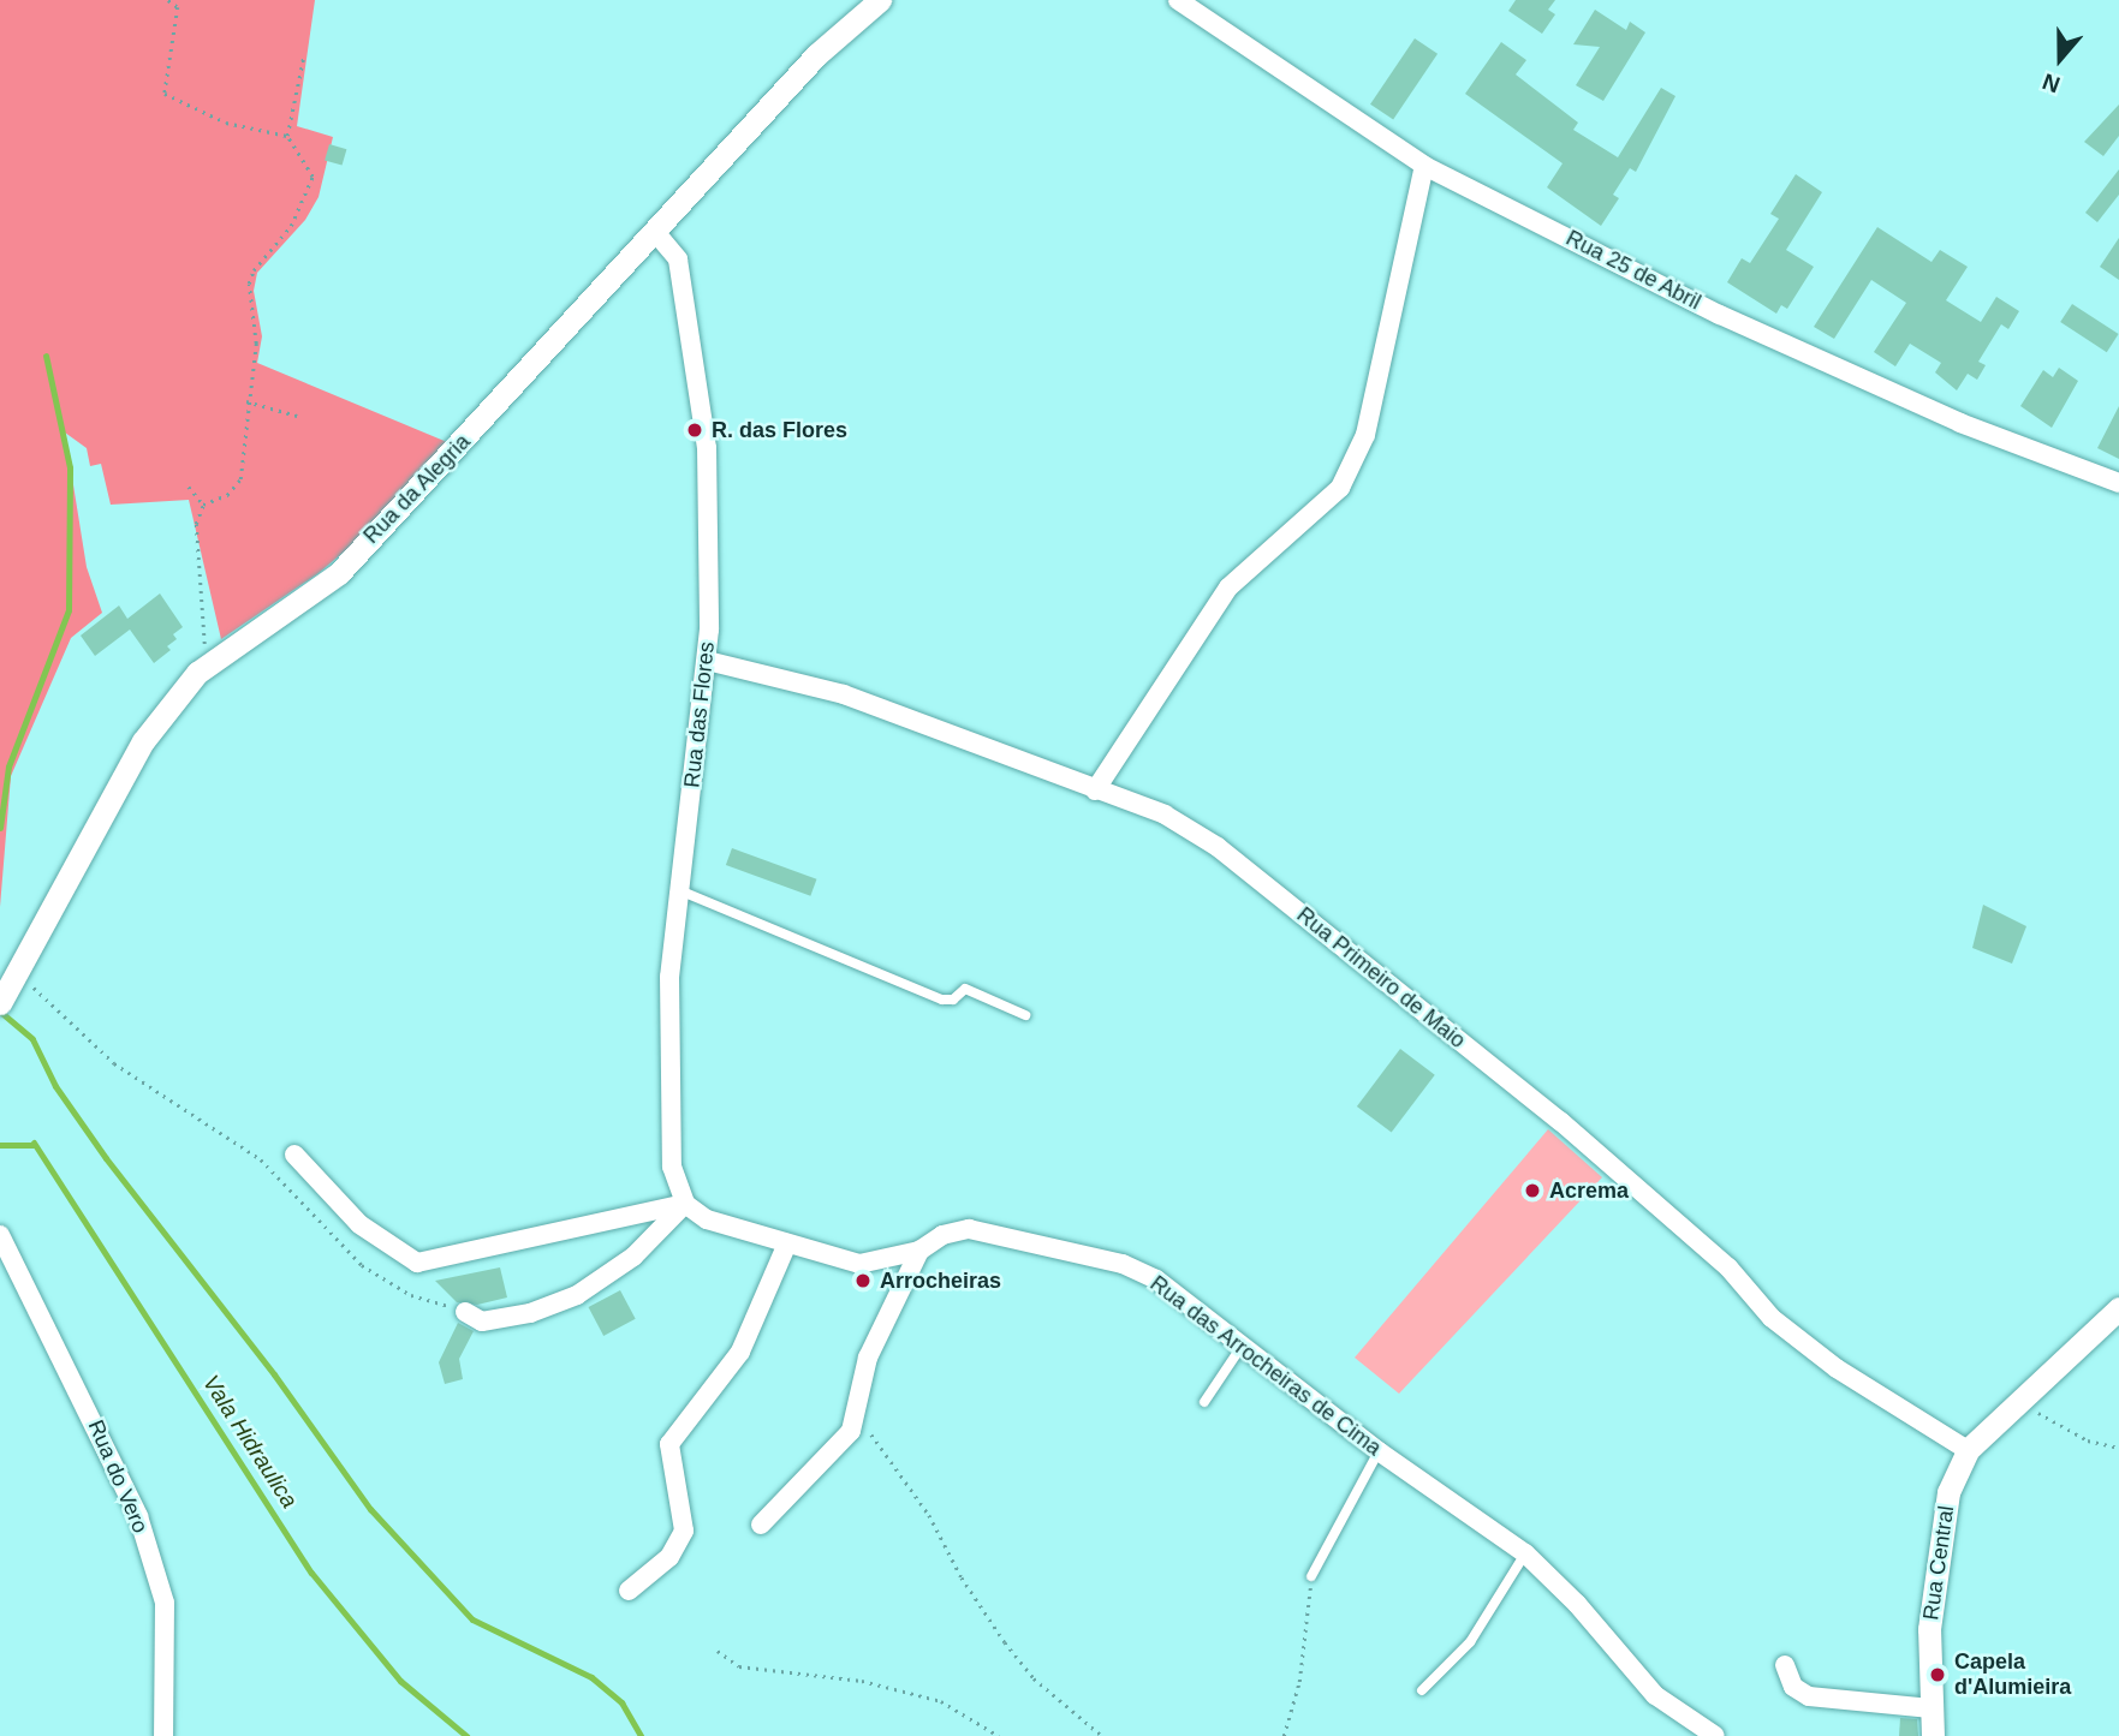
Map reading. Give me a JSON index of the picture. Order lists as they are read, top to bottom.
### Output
{
  "streets": {
    "street": [
      "Rua 25 de Abril",
      "Rua da Alegria",
      "Rua das Flores",
      "Rua Primeiro de Maio",
      "Rua das Arrocheiras de Cima",
      "Rua do Vero",
      "Rua Central"
    ]
  },
  "crossings": [
    ["Rua da Alegria", "Rua das Flores"],
    ["Rua das Flores", "Rua Primeiro de Maio"],
    ["Rua das Flores", "Rua das Arrocheiras de Cima"],
    ["Rua Primeiro de Maio", "Rua Central"]
  ],
  "water": ["Vala Hidraulica"],
  "places": [
    "R. das Flores",
    "Acrema",
    "Arrocheiras",
    "Capela d'Alumieira"
  ],
  "north": "bottom"
}
